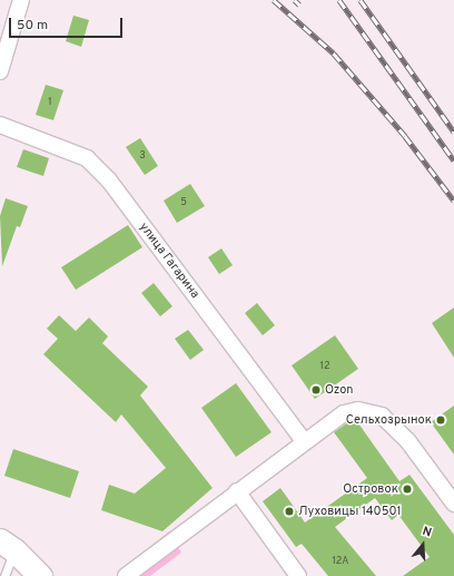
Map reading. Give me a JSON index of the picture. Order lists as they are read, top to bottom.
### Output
{
  "streets": {
    "street": ["улица Гагарина"]
  },
  "places": [
    "Ozon",
    "Сельхозрынок",
    "Островок",
    "Луховицы 140501"
  ],
  "house_numbers": [
    "1",
    "3",
    "5",
    "12",
    "12А"
  ],
  "scale_bar": "50 m",
  "north": "top"
}
